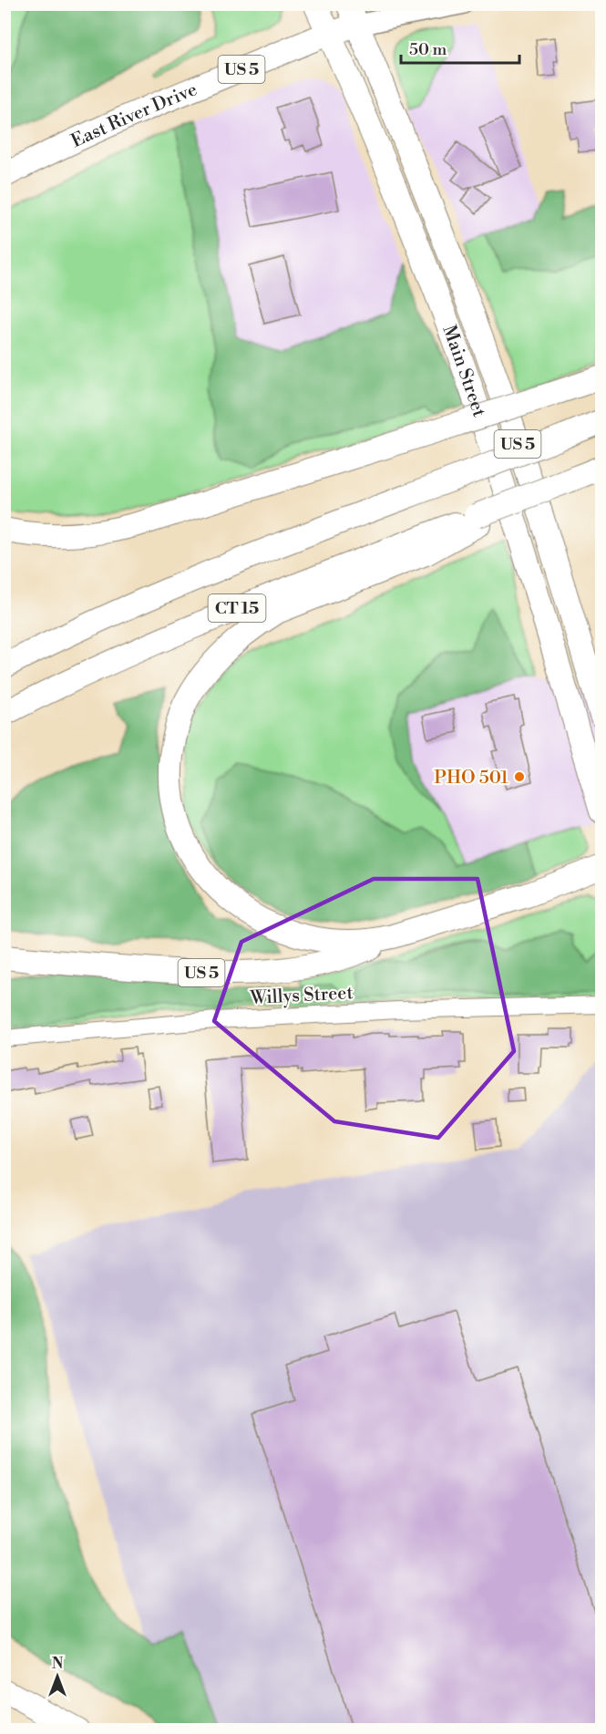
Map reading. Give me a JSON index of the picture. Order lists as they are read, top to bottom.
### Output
{
  "streets": {
    "highway": [
      "US 5",
      "East River Drive",
      "Main Street",
      "CT 15"
    ],
    "street": ["Willys Street"]
  },
  "crossings": [
    ["East River Drive", "Main Street"]
  ],
  "places": ["PHO 501"],
  "scale_bar": "50 m",
  "north": "top"
}
